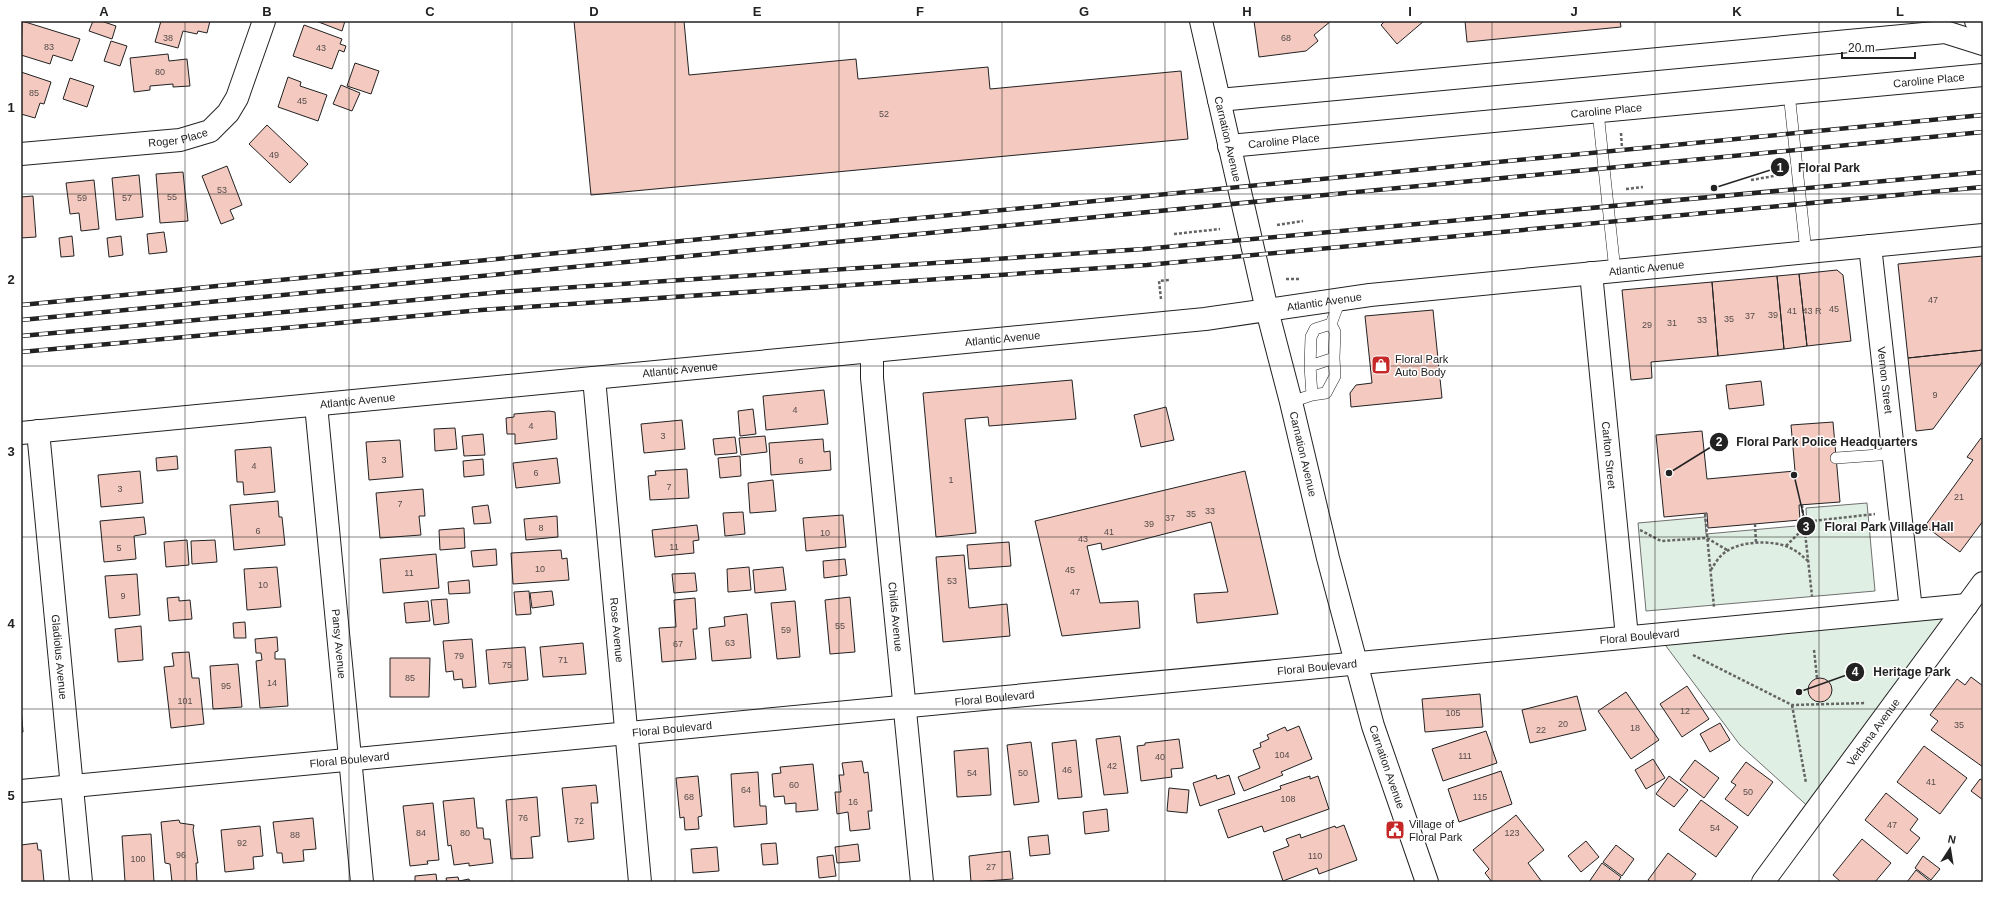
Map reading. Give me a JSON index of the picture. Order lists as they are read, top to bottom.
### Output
{
  "streets": {
    "street": [
      "Caroline Place",
      "Roger Place",
      "Carnation Avenue",
      "Atlantic Avenue",
      "Vernon Street",
      "Carlton Street",
      "Childs Avenue",
      "Rose Avenue",
      "Floral Boulevard",
      "Pansy Avenue",
      "Gladiolus Avenue",
      "Verbena Avenue"
    ]
  },
  "crossings": [
    ["Caroline Place", "Carnation Avenue"],
    ["Carnation Avenue", "Atlantic Avenue"],
    ["Carnation Avenue", "Floral Boulevard"],
    ["Atlantic Avenue", "Vernon Street"],
    ["Atlantic Avenue", "Carlton Street"],
    ["Atlantic Avenue", "Childs Avenue"],
    ["Atlantic Avenue", "Rose Avenue"],
    ["Atlantic Avenue", "Pansy Avenue"],
    ["Atlantic Avenue", "Gladiolus Avenue"],
    ["Vernon Street", "Floral Boulevard"],
    ["Carlton Street", "Floral Boulevard"],
    ["Childs Avenue", "Floral Boulevard"],
    ["Rose Avenue", "Floral Boulevard"],
    ["Floral Boulevard", "Pansy Avenue"],
    ["Floral Boulevard", "Gladiolus Avenue"],
    ["Floral Boulevard", "Verbena Avenue"]
  ],
  "places": {
    "other": [
      "Floral Park",
      "Floral Park Police Headquarters",
      "Floral Park Village Hall",
      "Heritage Park"
    ],
    "shop": ["Floral Park Auto Body"],
    "public building": ["Village of Floral Park"]
  },
  "house_numbers": [
    "38",
    "68",
    "83",
    "43",
    "80",
    "85",
    "45",
    "52",
    "49",
    "53",
    "55",
    "59",
    "57",
    "47",
    "45",
    "41",
    "43 R",
    "39",
    "37",
    "35",
    "33",
    "31",
    "29",
    "9",
    "4",
    "4",
    "3",
    "3",
    "6",
    "4",
    "6",
    "1",
    "7",
    "3",
    "21",
    "7",
    "33",
    "35",
    "37",
    "39",
    "8",
    "6",
    "41",
    "10",
    "43",
    "11",
    "5",
    "10",
    "45",
    "11",
    "53",
    "10",
    "47",
    "9",
    "55",
    "59",
    "63",
    "67",
    "79",
    "71",
    "75",
    "85",
    "14",
    "95",
    "101",
    "12",
    "105",
    "20",
    "35",
    "18",
    "22",
    "104",
    "111",
    "40",
    "42",
    "46",
    "54",
    "50",
    "41",
    "60",
    "64",
    "50",
    "68",
    "115",
    "108",
    "16",
    "76",
    "72",
    "47",
    "54",
    "84",
    "80",
    "123",
    "88",
    "92",
    "96",
    "110",
    "100",
    "27"
  ],
  "scale_bar": "20 m",
  "north": "top",
  "grid": {
    "columns": [
      "A",
      "B",
      "C",
      "D",
      "E",
      "F",
      "G",
      "H",
      "I",
      "J",
      "K",
      "L"
    ],
    "rows": [
      "1",
      "2",
      "3",
      "4",
      "5"
    ]
  }
}
